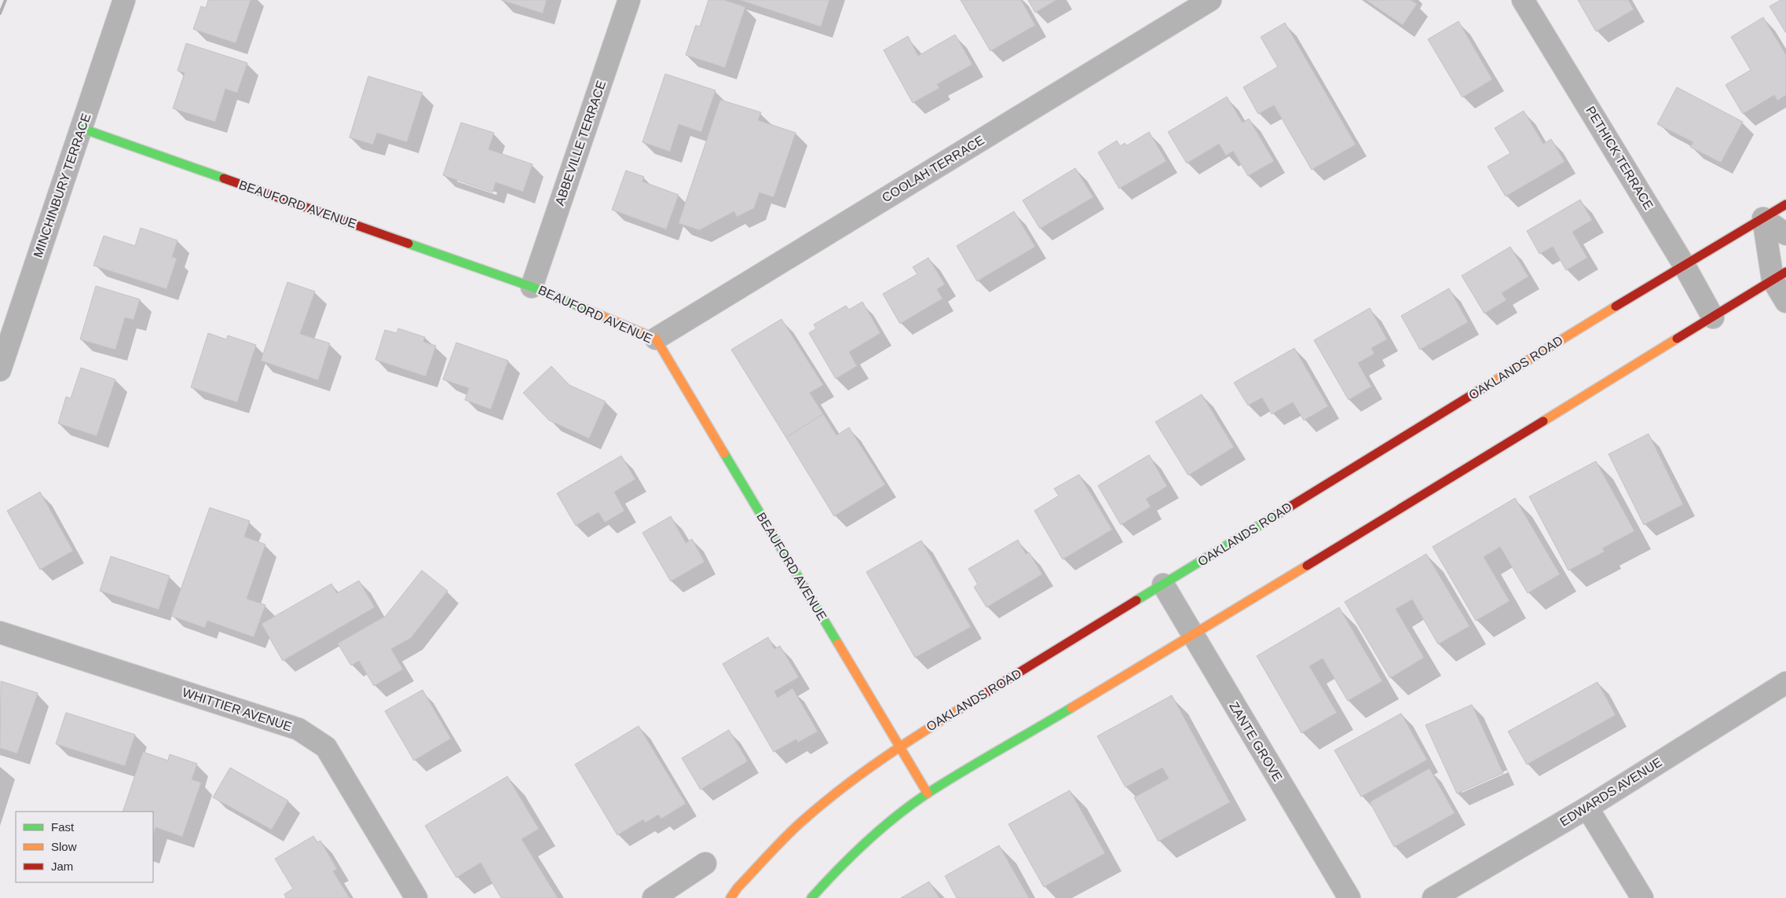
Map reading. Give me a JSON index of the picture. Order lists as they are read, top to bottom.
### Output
{
  "streets": {
    "main road": ["BEAUFORD AVENUE", "OAKLANDS ROAD"],
    "street": [
      "ABBEVILLE TERRACE",
      "PETHICK TERRACE",
      "COOLAH TERRACE",
      "MINCHINBURY TERRACE",
      "WHITTIER AVENUE",
      "ZANTE GROVE",
      "EDWARDS AVENUE"
    ]
  },
  "crossings": [
    ["ABBEVILLE TERRACE", "BEAUFORD AVENUE"],
    ["PETHICK TERRACE", "OAKLANDS ROAD"],
    ["COOLAH TERRACE", "BEAUFORD AVENUE"],
    ["MINCHINBURY TERRACE", "BEAUFORD AVENUE"],
    ["BEAUFORD AVENUE", "OAKLANDS ROAD"],
    ["OAKLANDS ROAD", "ZANTE GROVE"]
  ],
  "legend": ["Fast", "Slow", "Jam"]
}
